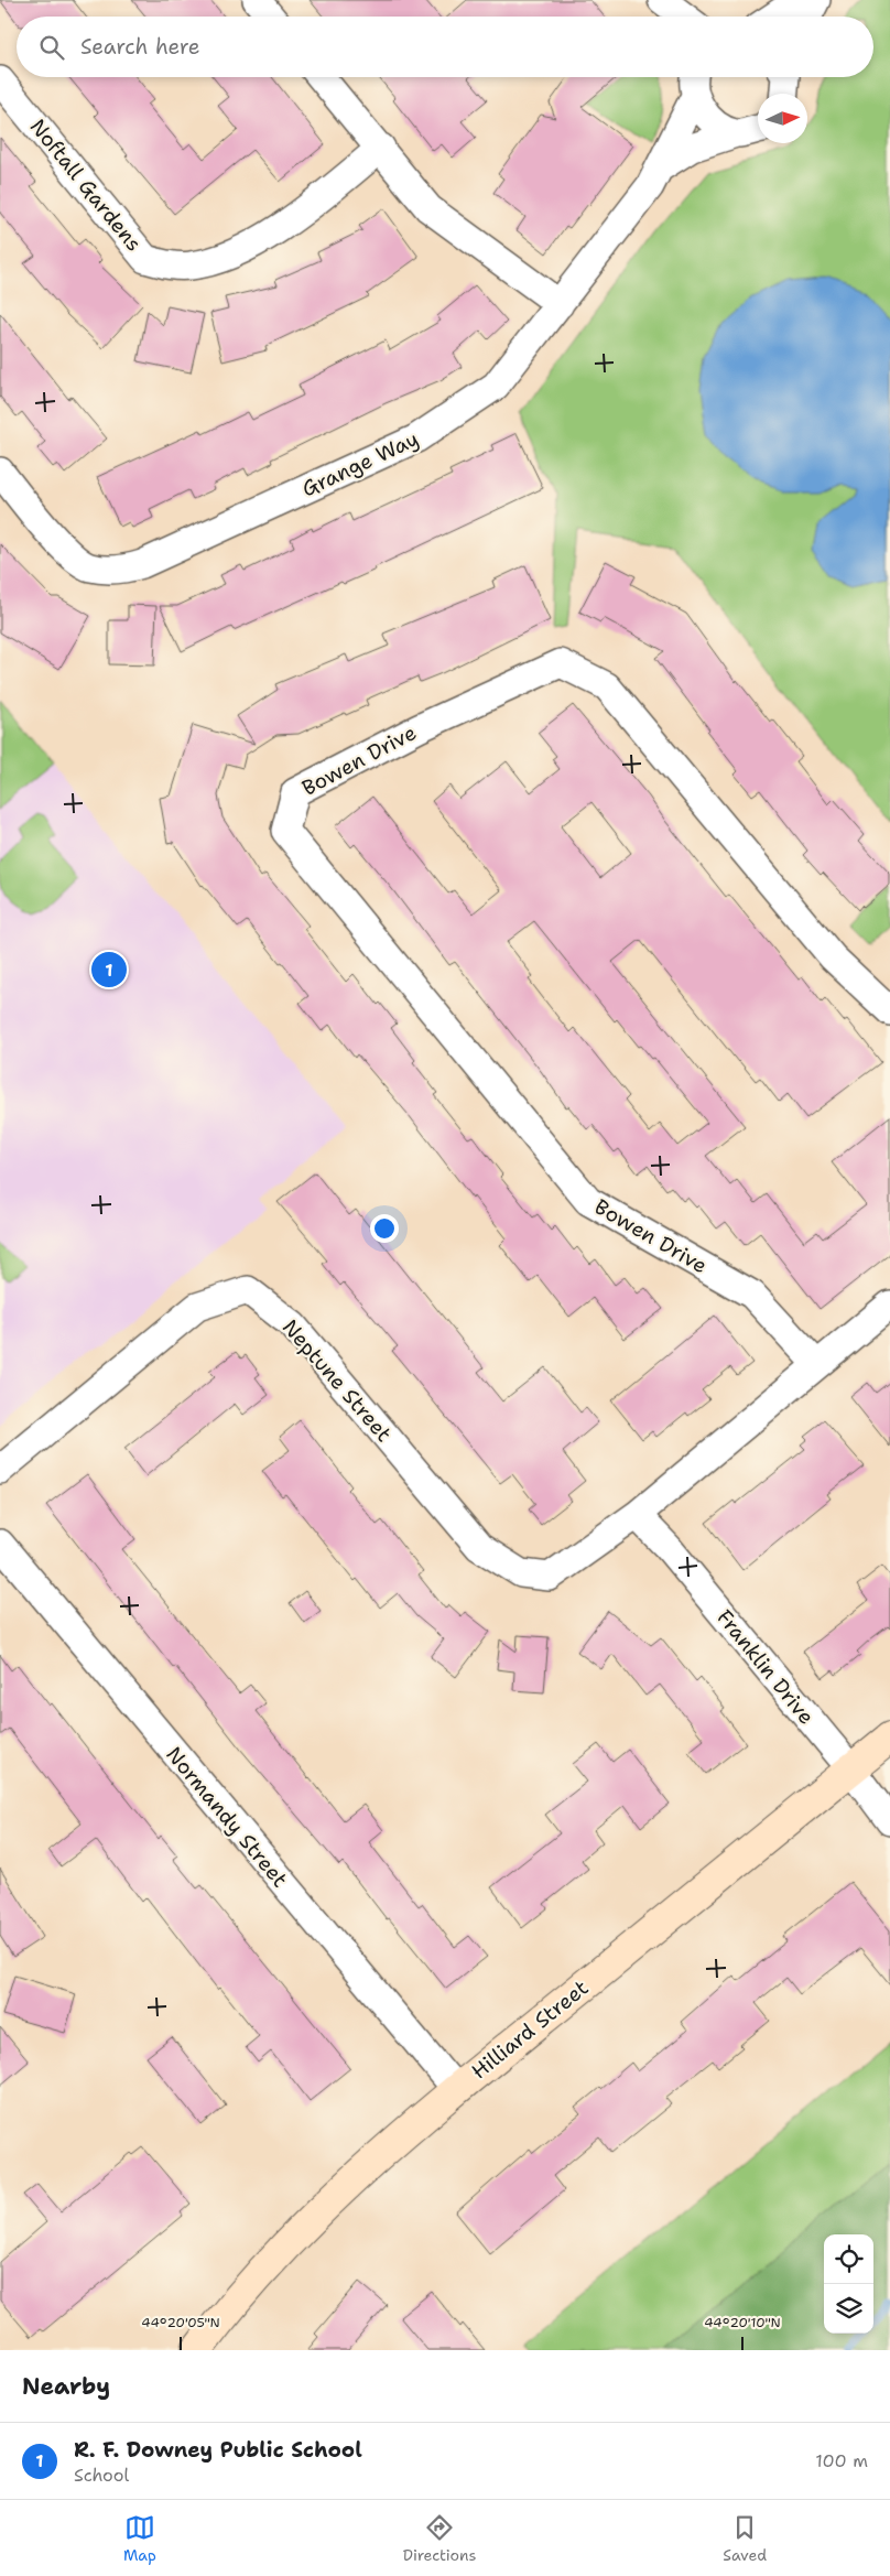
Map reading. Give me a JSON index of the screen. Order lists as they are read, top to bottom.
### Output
{
  "streets": {
    "street": [
      "Noftall Gardens",
      "Grange Way",
      "Bowen Drive",
      "Neptune Street",
      "Franklin Drive",
      "Normandy Street",
      "Hilliard Street"
    ]
  },
  "crossings": [
    ["Neptune Street", "Franklin Drive"],
    ["Franklin Drive", "Hilliard Street"],
    ["Normandy Street", "Hilliard Street"]
  ],
  "north": "right",
  "page": {
    "search": "Search here",
    "pins": "1",
    "heading": "Nearby",
    "list": [
      {
        "mark": "1",
        "name": "R. F. Downey Public School",
        "note": "School",
        "value": "100 m"
      }
    ],
    "nav": ["Map", "Directions", "Saved"]
  },
  "coordinates": ["44°20'05\"N", "44°20'10\"N"]
}
